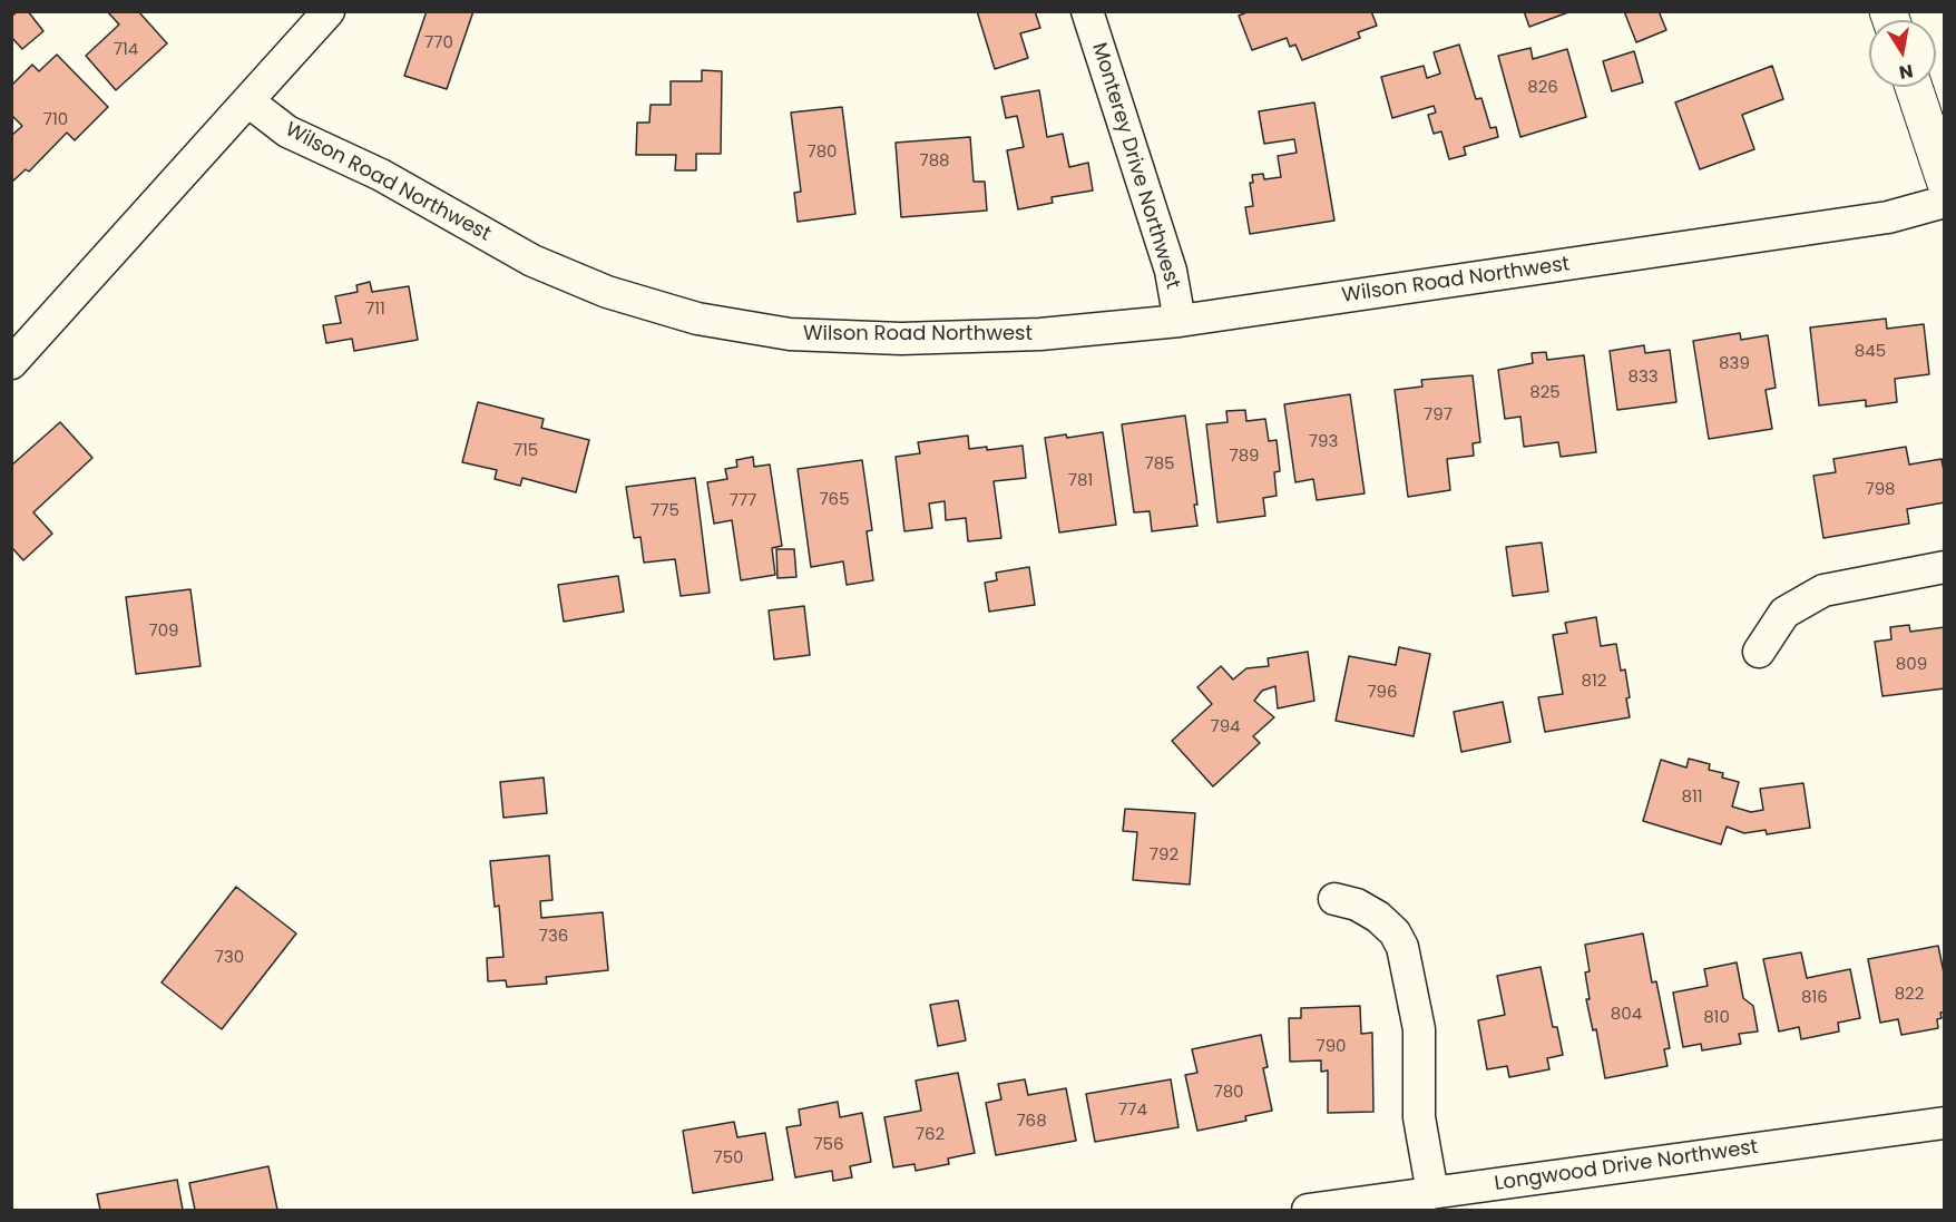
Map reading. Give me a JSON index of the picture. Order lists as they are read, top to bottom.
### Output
{
  "streets": {
    "street": ["Monterey Drive Northwest", "Wilson Road Northwest", "Longwood Drive Northwest"]
  },
  "crossings": [
    ["Monterey Drive Northwest", "Wilson Road Northwest"]
  ],
  "house_numbers": [
    "770",
    "714",
    "826",
    "710",
    "780",
    "788",
    "711",
    "845",
    "839",
    "833",
    "825",
    "797",
    "793",
    "715",
    "789",
    "785",
    "781",
    "798",
    "765",
    "777",
    "775",
    "709",
    "809",
    "812",
    "796",
    "794",
    "811",
    "792",
    "736",
    "730",
    "822",
    "816",
    "804",
    "810",
    "790",
    "780",
    "774",
    "768",
    "762",
    "756",
    "750"
  ],
  "north": "bottom"
}
